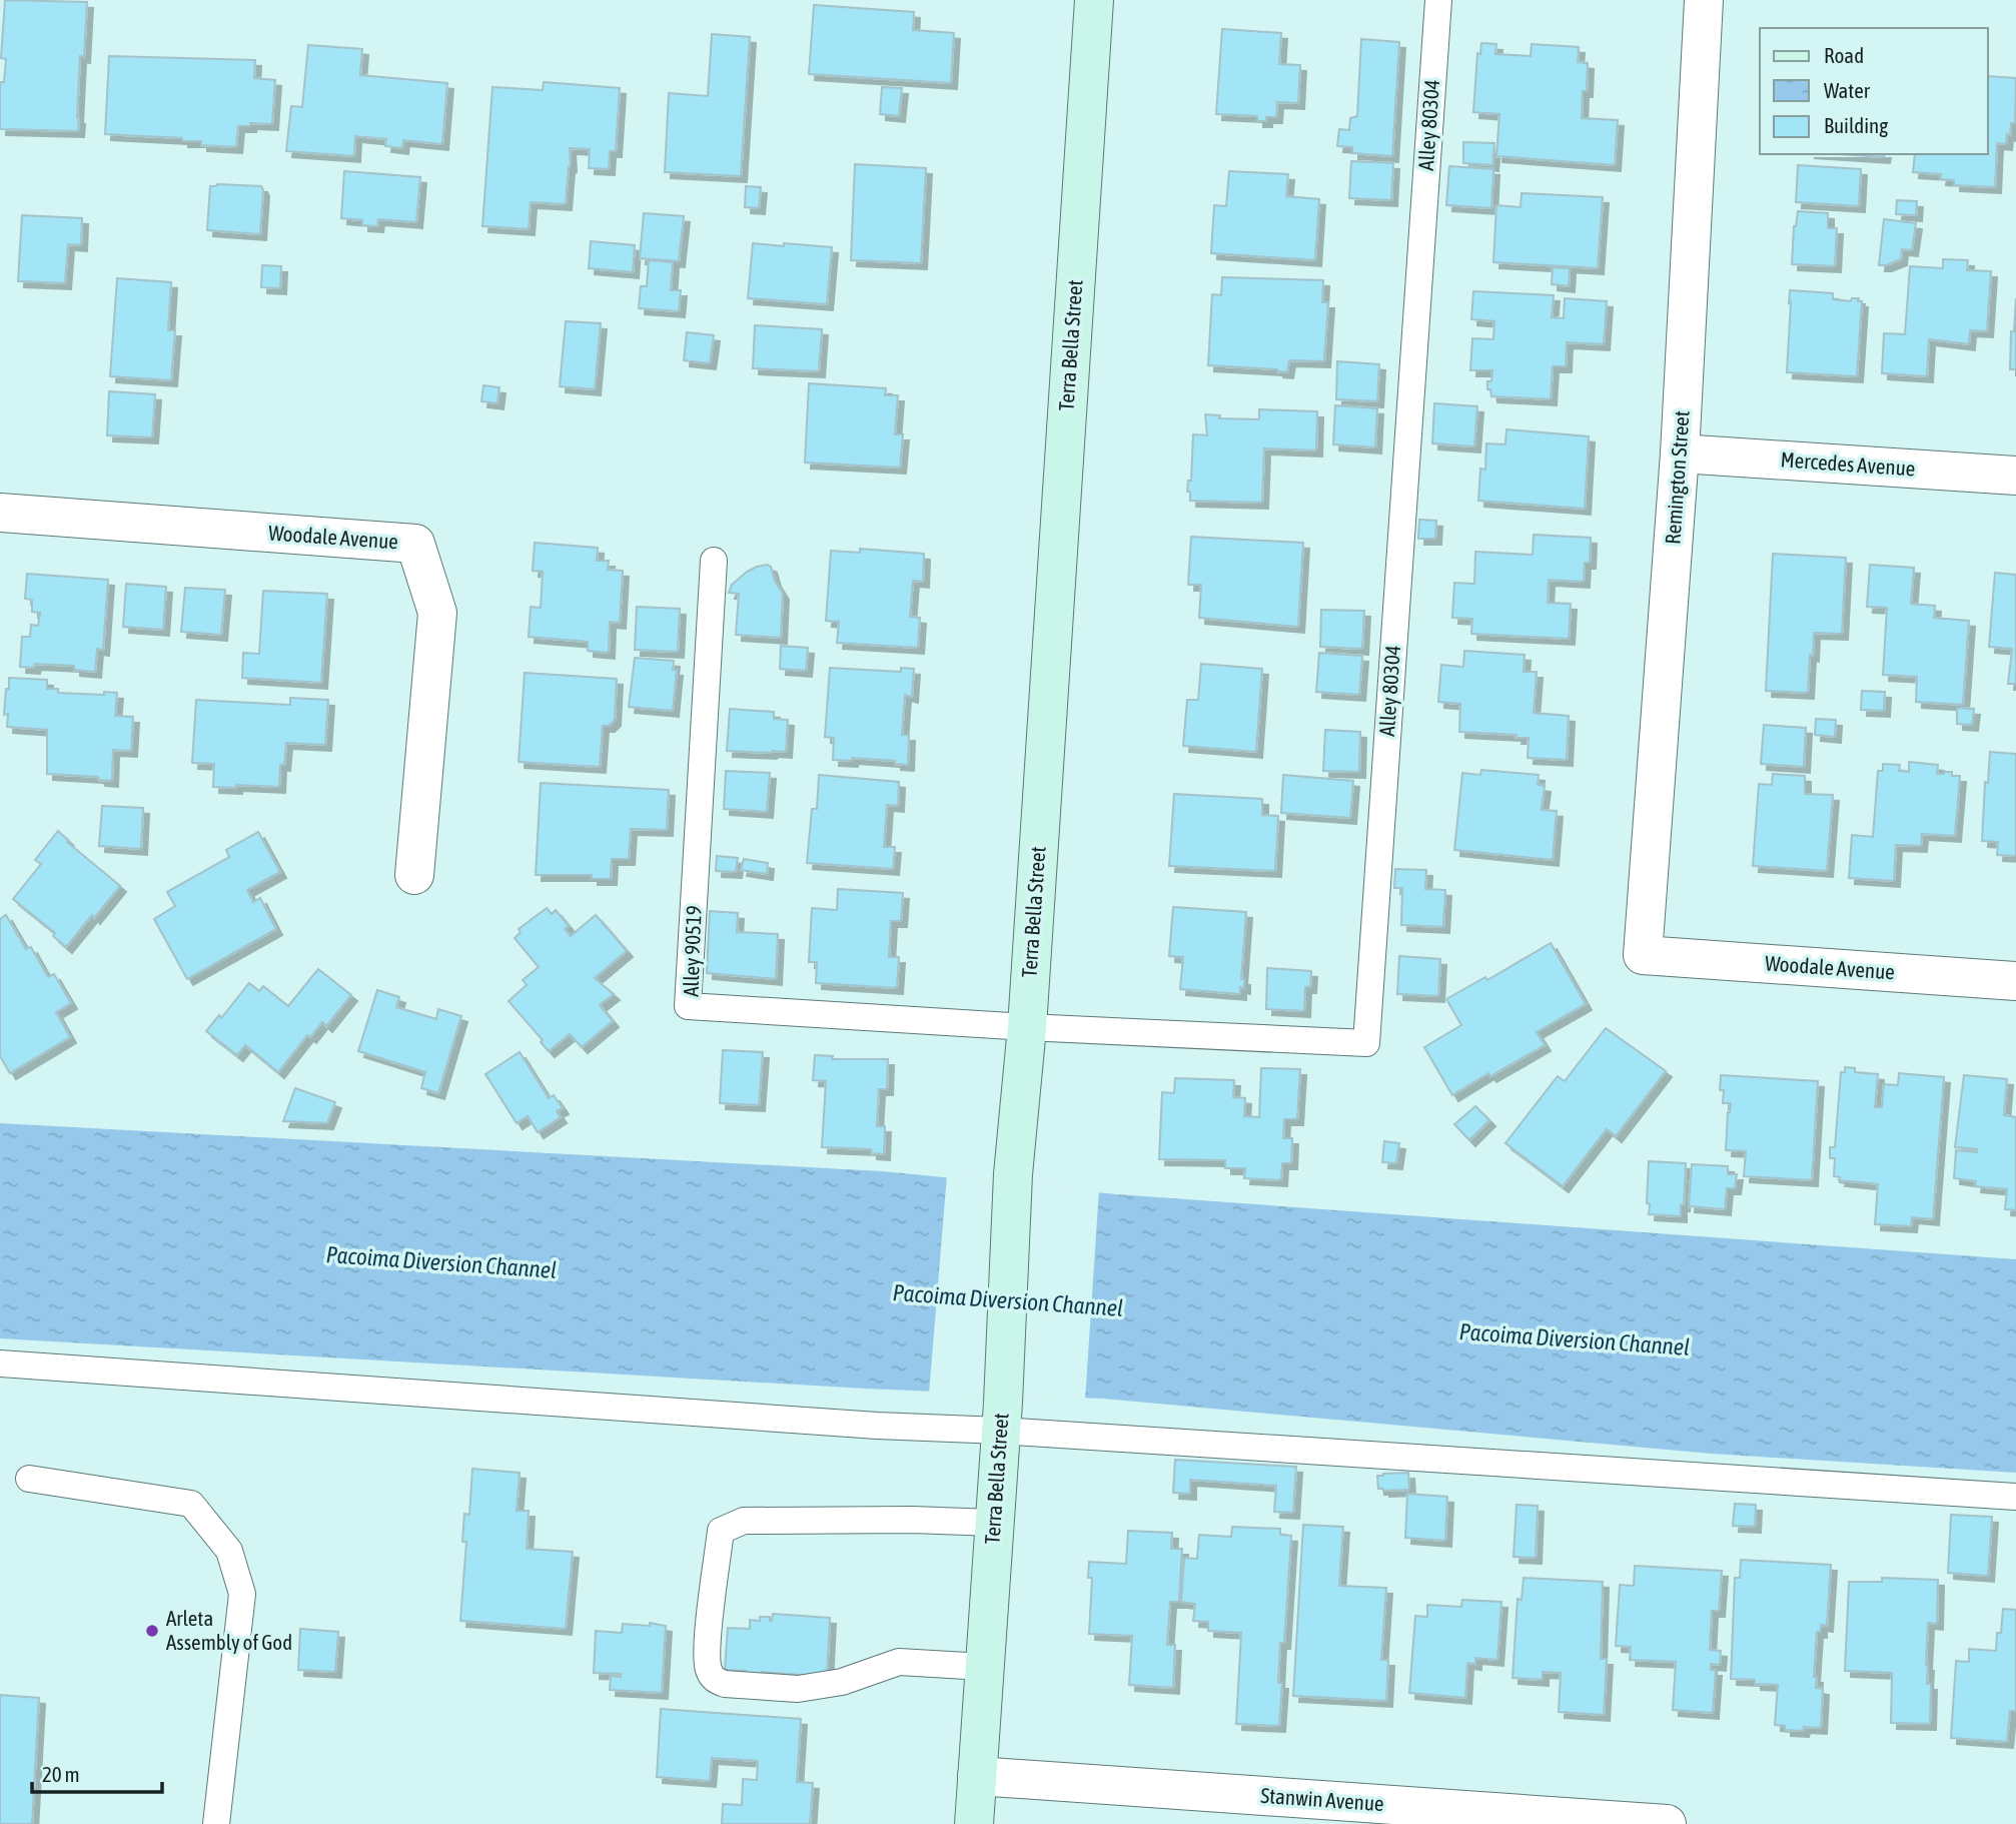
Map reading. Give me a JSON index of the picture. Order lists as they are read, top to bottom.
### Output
{
  "streets": {
    "main road": ["Terra Bella Street"],
    "street": [
      "Mercedes Avenue",
      "Remington Street",
      "Woodale Avenue",
      "Stanwin Avenue"
    ],
    "lane": ["Alley 80304", "Alley 90519"]
  },
  "crossings": [
    ["Alley 80304", "Terra Bella Street"],
    ["Alley 80304", "Alley 90519"],
    ["Terra Bella Street", "Alley 90519"],
    ["Terra Bella Street", "Stanwin Avenue"],
    ["Mercedes Avenue", "Remington Street"],
    ["Remington Street", "Woodale Avenue"]
  ],
  "water": ["Pacoima Diversion Channel"],
  "places": ["Arleta Assembly of God"],
  "legend": ["Road", "Water", "Building"],
  "scale_bar": "20 m"
}
